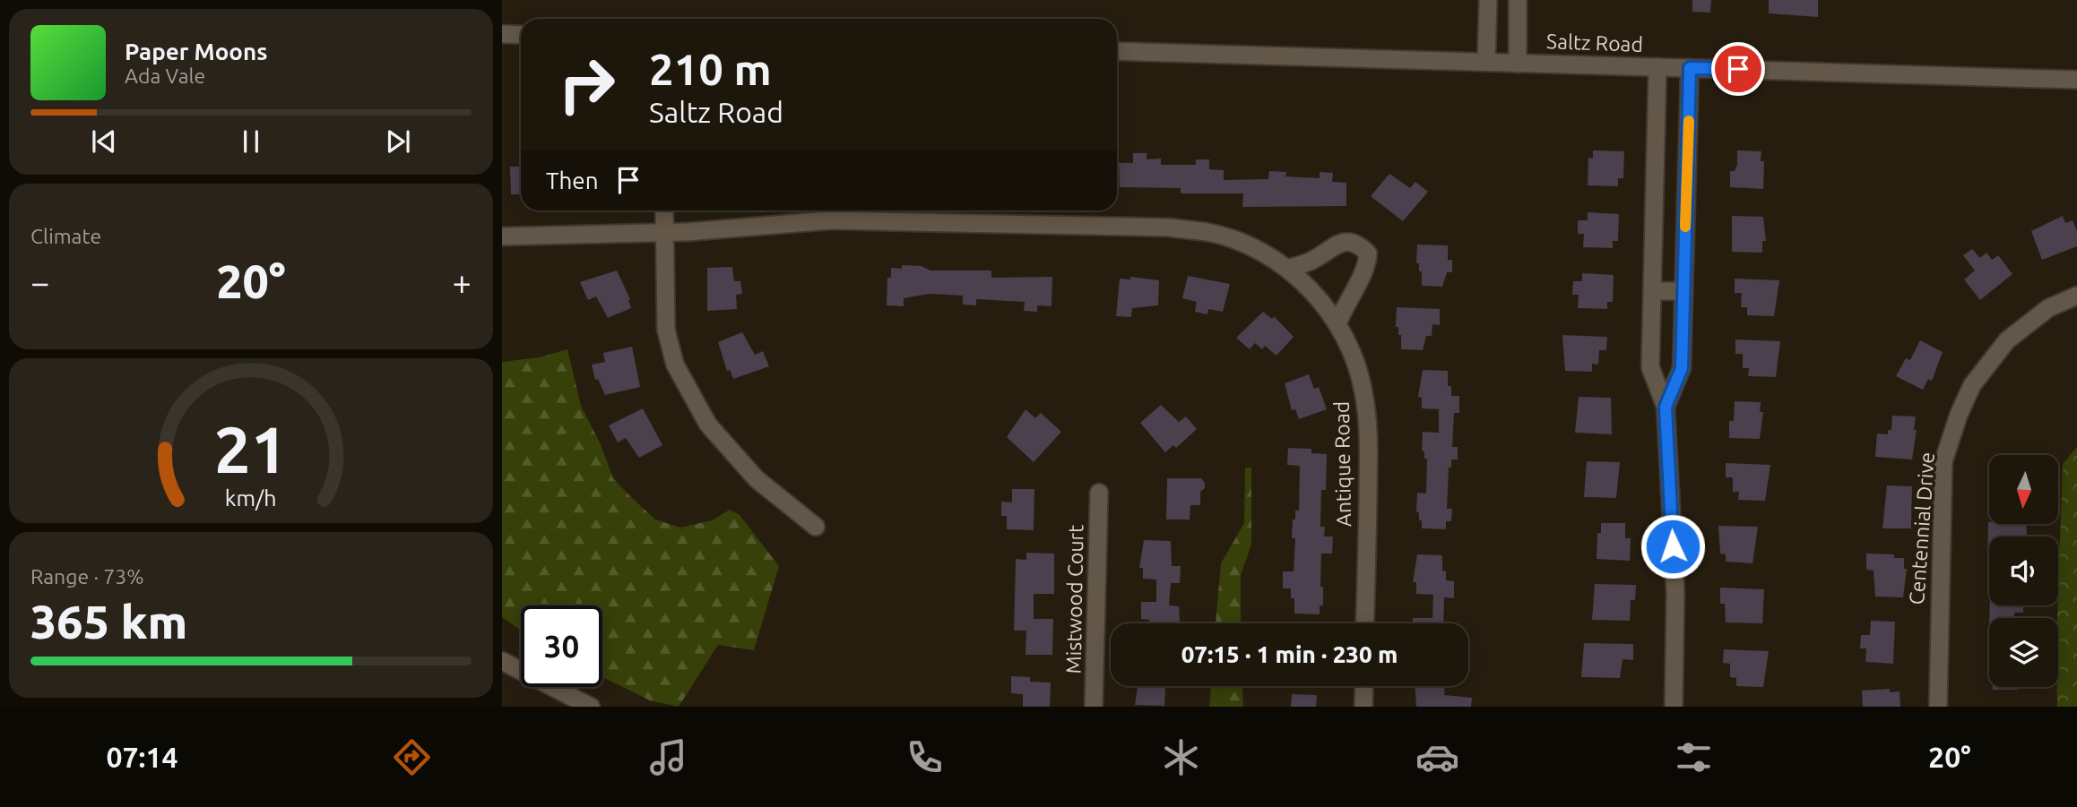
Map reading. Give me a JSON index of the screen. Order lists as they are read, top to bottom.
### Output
{
  "streets": {
    "street": [
      "Saltz Road",
      "Antique Road",
      "Centennial Drive",
      "Mistwood Court"
    ]
  },
  "north": "bottom",
  "page": {
    "turn": ["210 m", "Saltz Road"],
    "song": ["Paper Moons", "Ada Vale"],
    "then": "Then",
    "tile": [
      "Climate",
      ["Range · 73%", "365 km"]
    ],
    "heat": ["−", "20°", "+"],
    "limit": "30",
    "trip": "07:15 · 1 min · 230 m",
    "tabs": ["07:14", "20°"],
    "gauge": ["21", "km/h"]
  }
}
